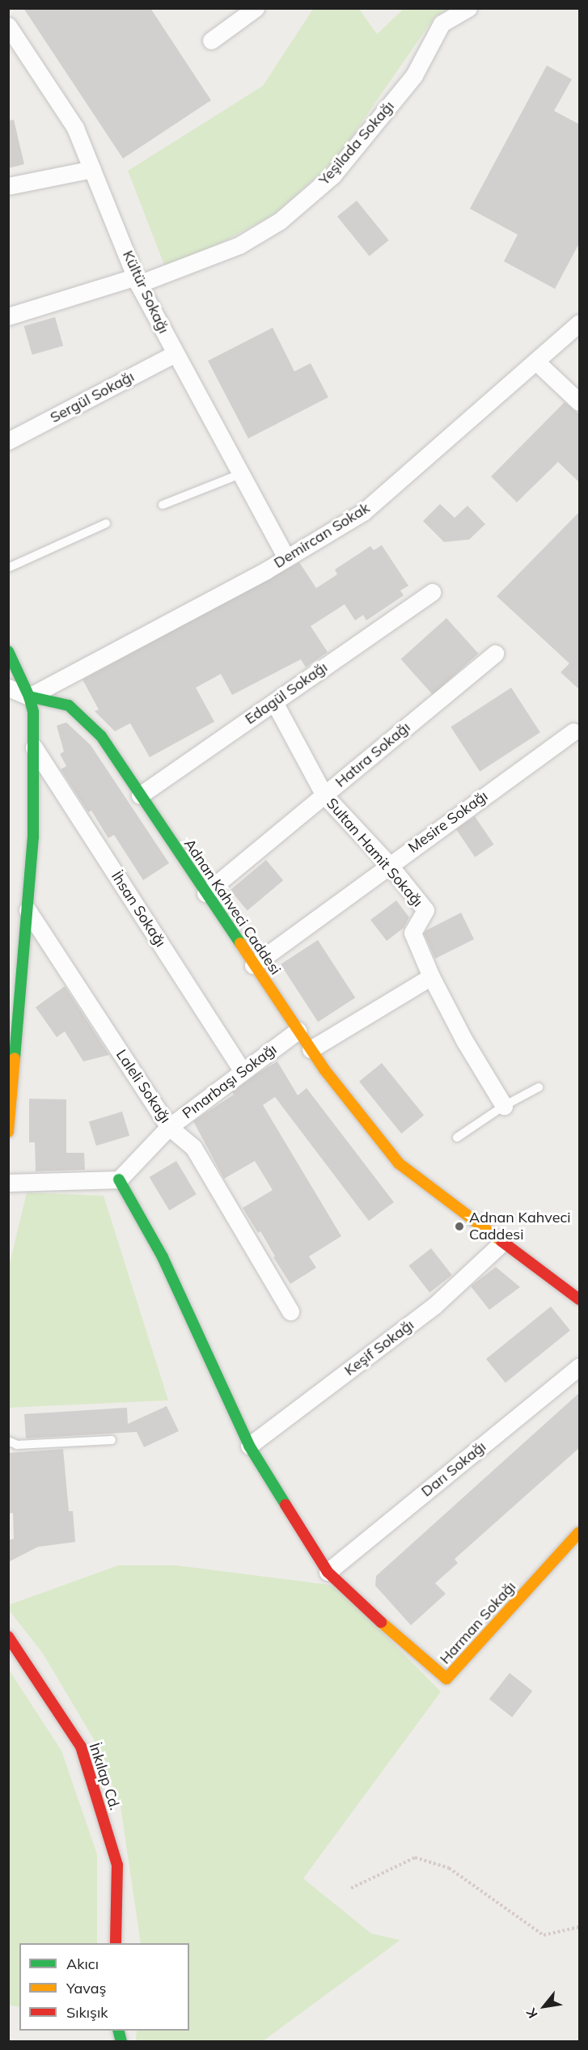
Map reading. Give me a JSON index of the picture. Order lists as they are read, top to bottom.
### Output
{
  "streets": {
    "street": [
      "Yeşilada Sokağı",
      "Kültür Sokağı",
      "Sergül Sokağı",
      "Demircan Sokak",
      "Edagül Sokağı",
      "Hatıra Sokağı",
      "Mesire Sokağı",
      "Sultan Hamit Sokağı",
      "Adnan Kahveci Caddesi",
      "İhsan Sokağı",
      "Pınarbaşı Sokağı",
      "Laleli Sokağı",
      "Keşif Sokağı",
      "Darı Sokağı",
      "Harman Sokağı",
      "İnkılap Cd."
    ]
  },
  "crossings": [
    ["Yeşilada Sokağı", "Kültür Sokağı"],
    ["Kültür Sokağı", "Sergül Sokağı"],
    ["Kültür Sokağı", "Demircan Sokak"],
    ["Demircan Sokak", "Adnan Kahveci Caddesi"],
    ["Edagül Sokağı", "Sultan Hamit Sokağı"],
    ["Edagül Sokağı", "Adnan Kahveci Caddesi"],
    ["Hatıra Sokağı", "Sultan Hamit Sokağı"],
    ["Hatıra Sokağı", "Adnan Kahveci Caddesi"],
    ["Mesire Sokağı", "Sultan Hamit Sokağı"],
    ["Mesire Sokağı", "Adnan Kahveci Caddesi"],
    ["Adnan Kahveci Caddesi", "Pınarbaşı Sokağı"],
    ["Adnan Kahveci Caddesi", "Keşif Sokağı"],
    ["İhsan Sokağı", "Pınarbaşı Sokağı"],
    ["Pınarbaşı Sokağı", "Laleli Sokağı"],
    ["Darı Sokağı", "Harman Sokağı"]
  ],
  "places": ["Adnan Kahveci Caddesi"],
  "legend": ["Akıcı", "Yavaş", "Sıkışık"],
  "north": "bottom left"
}
